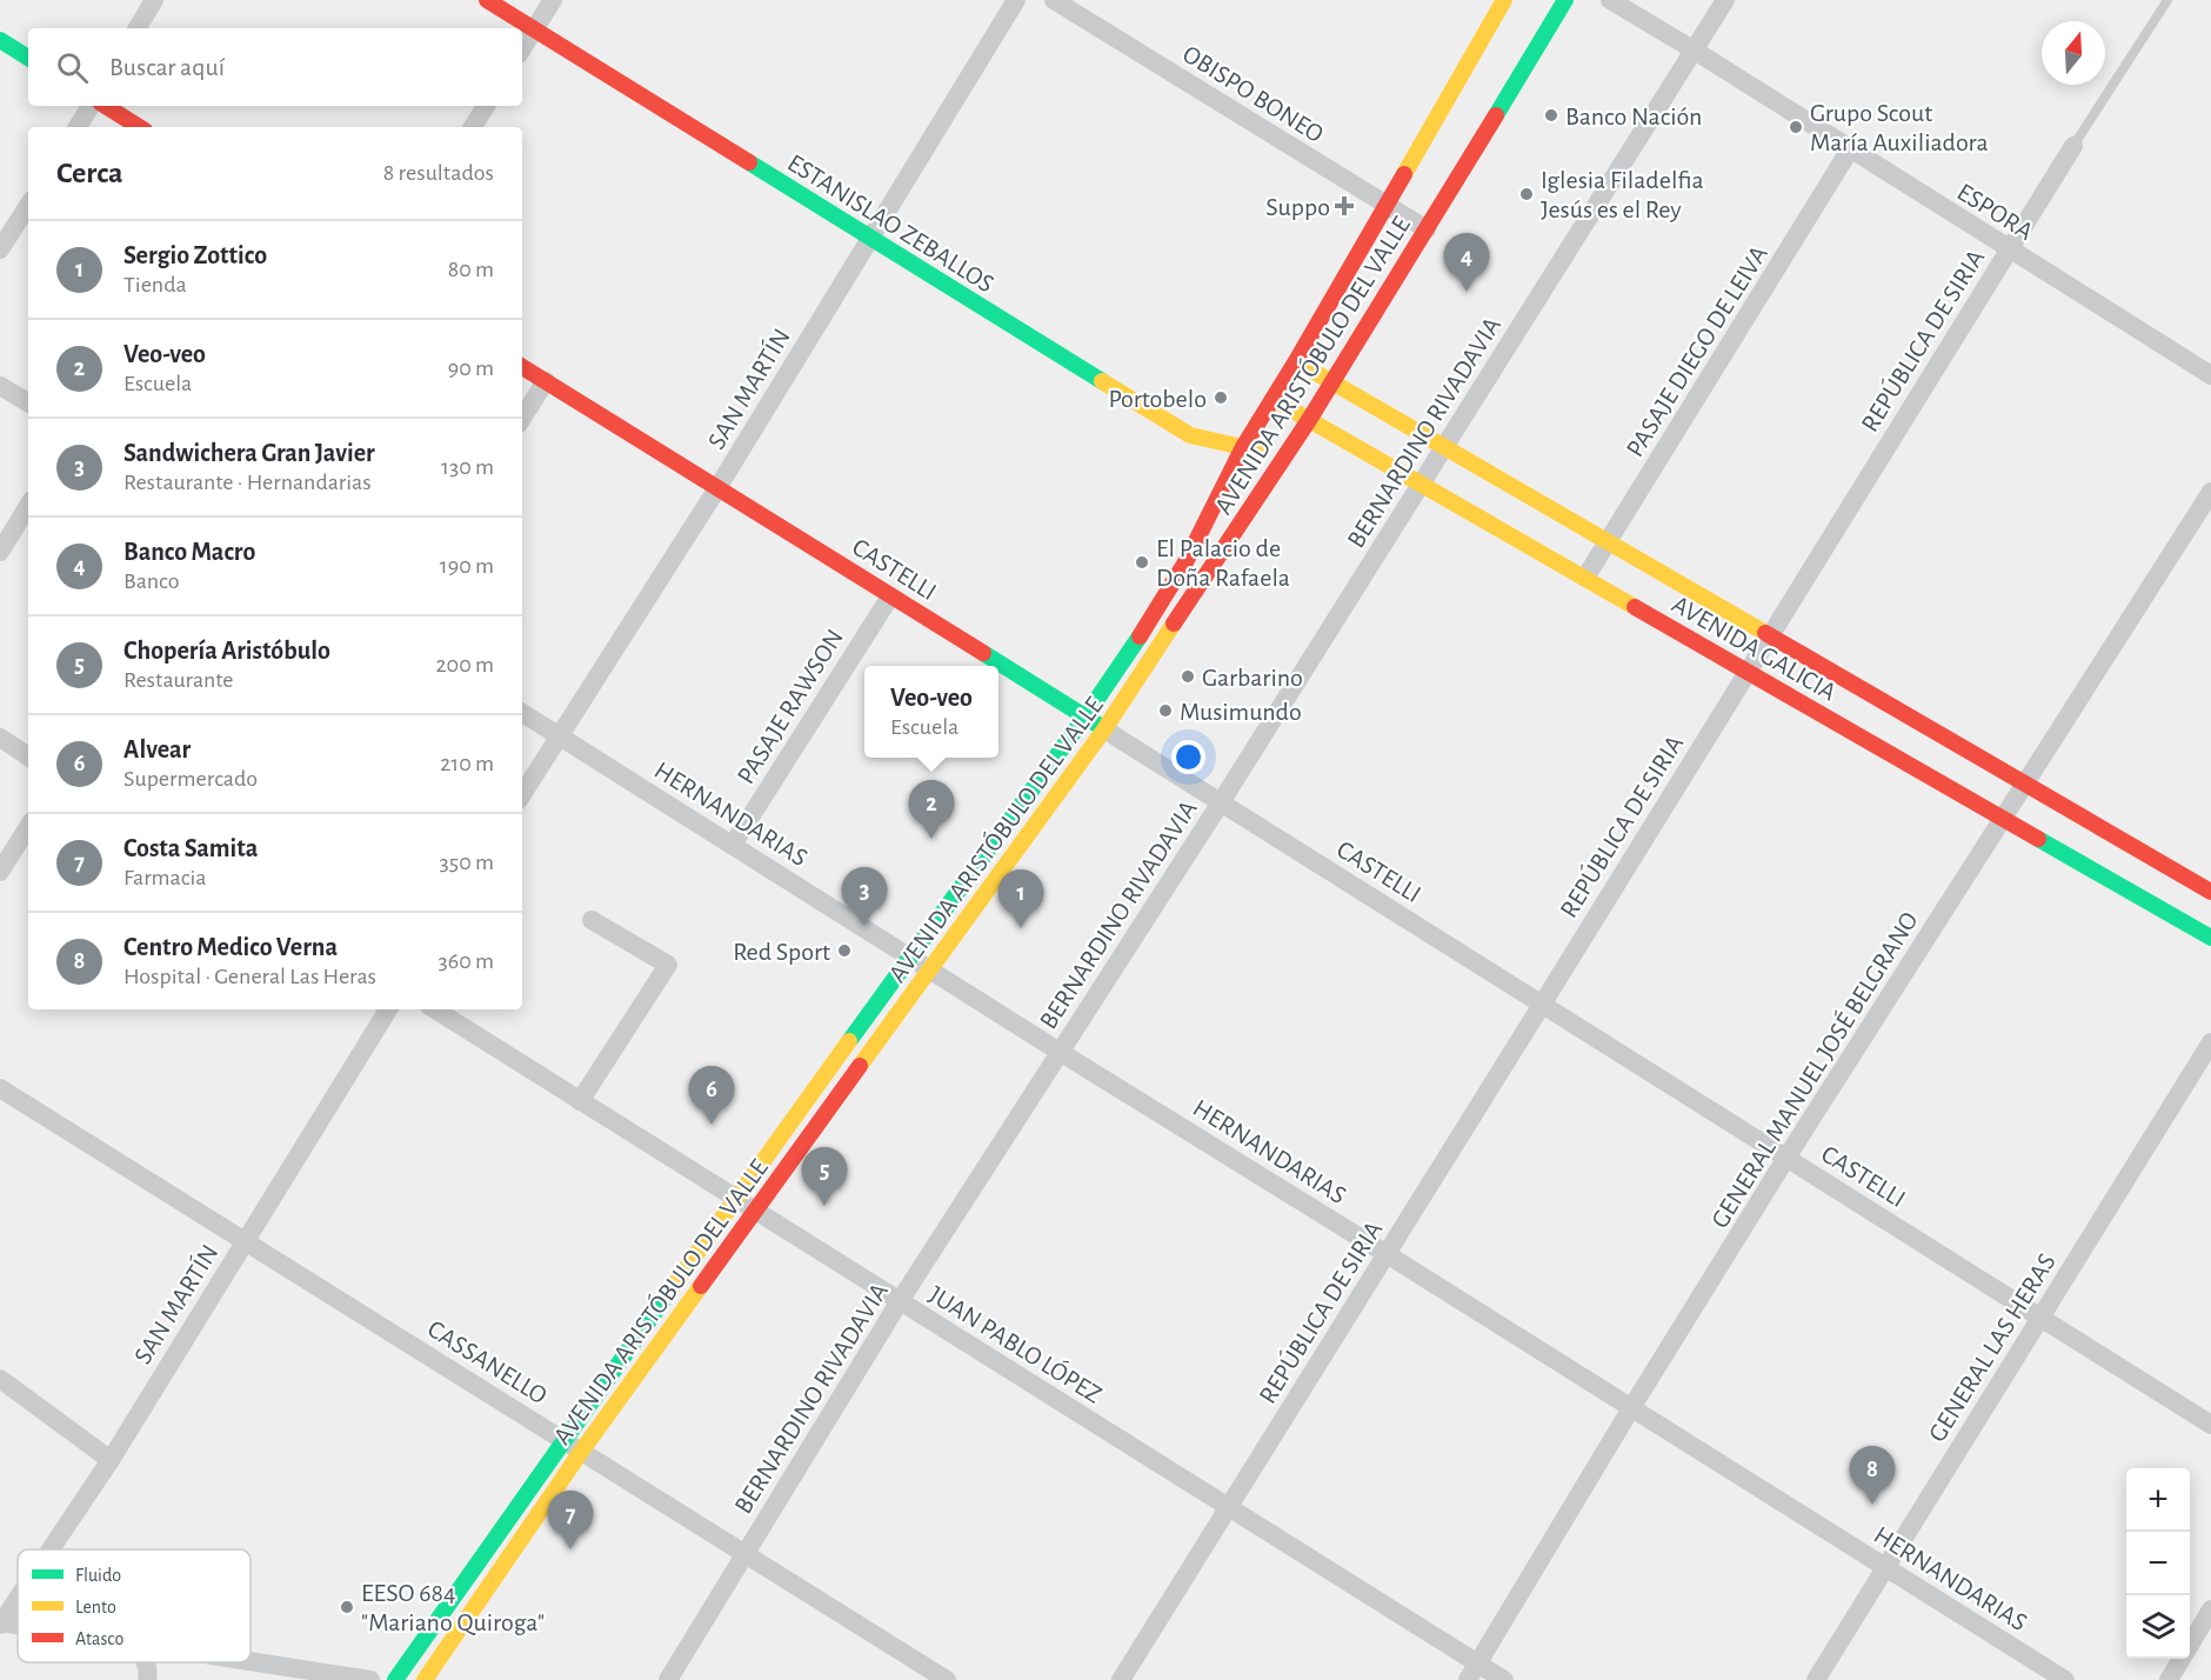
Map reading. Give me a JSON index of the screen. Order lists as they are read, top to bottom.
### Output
{
  "streets": {
    "main road": [
      "ESTANISLAO ZEBALLOS",
      "AVENIDA ARISTÓBULO DEL VALLE",
      "CASTELLI",
      "AVENIDA GALICIA"
    ],
    "street": [
      "OBISPO BONEO",
      "ESPORA",
      "REPÚBLICA DE SIRIA",
      "PASAJE DIEGO DE LEIVA",
      "SAN MARTÍN",
      "BERNARDINO RIVADAVIA",
      "PASAJE RAWSON",
      "HERNANDARIAS",
      "GENERAL MANUEL JOSÉ BELGRANO",
      "JUAN PABLO LÓPEZ",
      "GENERAL LAS HERAS",
      "CASSANELLO"
    ]
  },
  "crossings": [
    ["OBISPO BONEO", "AVENIDA ARISTÓBULO DEL VALLE"],
    ["ESPORA", "REPÚBLICA DE SIRIA"],
    ["ESPORA", "PASAJE DIEGO DE LEIVA"],
    ["ESPORA", "BERNARDINO RIVADAVIA"],
    ["ESTANISLAO ZEBALLOS", "AVENIDA ARISTÓBULO DEL VALLE"],
    ["ESTANISLAO ZEBALLOS", "SAN MARTÍN"],
    ["REPÚBLICA DE SIRIA", "CASTELLI"],
    ["REPÚBLICA DE SIRIA", "AVENIDA GALICIA"],
    ["REPÚBLICA DE SIRIA", "HERNANDARIAS"],
    ["REPÚBLICA DE SIRIA", "JUAN PABLO LÓPEZ"],
    ["PASAJE DIEGO DE LEIVA", "AVENIDA GALICIA"],
    ["AVENIDA ARISTÓBULO DEL VALLE", "CASTELLI"],
    ["AVENIDA ARISTÓBULO DEL VALLE", "AVENIDA GALICIA"],
    ["AVENIDA ARISTÓBULO DEL VALLE", "HERNANDARIAS"],
    ["AVENIDA ARISTÓBULO DEL VALLE", "JUAN PABLO LÓPEZ"],
    ["AVENIDA ARISTÓBULO DEL VALLE", "CASSANELLO"],
    ["SAN MARTÍN", "CASTELLI"],
    ["SAN MARTÍN", "HERNANDARIAS"],
    ["SAN MARTÍN", "CASSANELLO"],
    ["BERNARDINO RIVADAVIA", "CASTELLI"],
    ["BERNARDINO RIVADAVIA", "AVENIDA GALICIA"],
    ["BERNARDINO RIVADAVIA", "HERNANDARIAS"],
    ["BERNARDINO RIVADAVIA", "JUAN PABLO LÓPEZ"],
    ["BERNARDINO RIVADAVIA", "CASSANELLO"],
    ["CASTELLI", "PASAJE RAWSON"],
    ["CASTELLI", "GENERAL MANUEL JOSÉ BELGRANO"],
    ["CASTELLI", "GENERAL LAS HERAS"],
    ["AVENIDA GALICIA", "GENERAL MANUEL JOSÉ BELGRANO"],
    ["PASAJE RAWSON", "HERNANDARIAS"],
    ["HERNANDARIAS", "GENERAL MANUEL JOSÉ BELGRANO"],
    ["HERNANDARIAS", "GENERAL LAS HERAS"],
    ["GENERAL MANUEL JOSÉ BELGRANO", "JUAN PABLO LÓPEZ"]
  ],
  "places": {
    "other": [
      "Banco Nación",
      "Grupo Scout María Auxiliadora",
      "Iglesia Filadelfia Jesús es el Rey",
      "Portobelo",
      "El Palacio de Doña Rafaela",
      "Garbarino",
      "Musimundo",
      "Red Sport",
      "EESO 684 \"Mariano Quiroga\""
    ],
    "health": ["Suppo"]
  },
  "legend": ["Fluido", "Lento", "Atasco"],
  "north": "top",
  "page": {
    "search": "Buscar aquí",
    "heading": ["Cerca", "8 resultados"],
    "list": [
      {
        "mark": "1",
        "name": "Sergio Zottico",
        "note": "Tienda",
        "value": "80 m"
      },
      {
        "mark": "2",
        "name": "Veo-veo",
        "note": "Escuela",
        "value": "90 m"
      },
      {
        "mark": "3",
        "name": "Sandwichera Gran Javier",
        "note": "Restaurante · Hernandarias",
        "value": "130 m"
      },
      {
        "mark": "4",
        "name": "Banco Macro",
        "note": "Banco",
        "value": "190 m"
      },
      {
        "mark": "5",
        "name": "Chopería Aristóbulo",
        "note": "Restaurante",
        "value": "200 m"
      },
      {
        "mark": "6",
        "name": "Alvear",
        "note": "Supermercado",
        "value": "210 m"
      },
      {
        "mark": "7",
        "name": "Costa Samita",
        "note": "Farmacia",
        "value": "350 m"
      },
      {
        "mark": "8",
        "name": "Centro Medico Verna",
        "note": "Hospital · General Las Heras",
        "value": "360 m"
      }
    ],
    "pins": [
      "4",
      "2",
      "3",
      "1",
      "6",
      "5",
      "8",
      "7"
    ],
    "popup": ["Veo-veo", "Escuela"],
    "map_buttons": ["+", "−"]
  }
}
